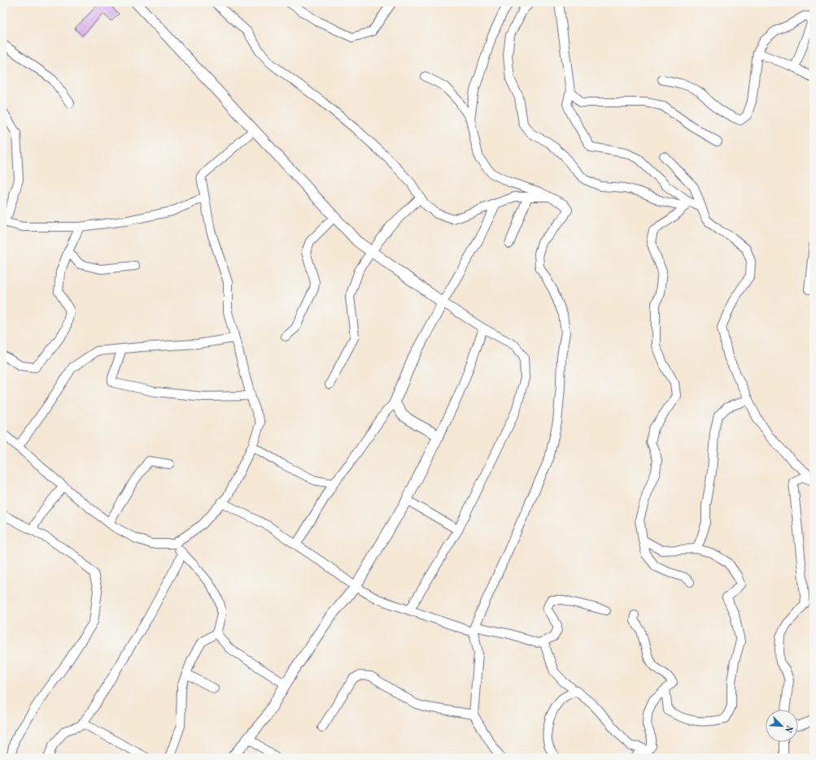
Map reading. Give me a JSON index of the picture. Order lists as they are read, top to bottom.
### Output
{
  "north": "bottom right"
}
